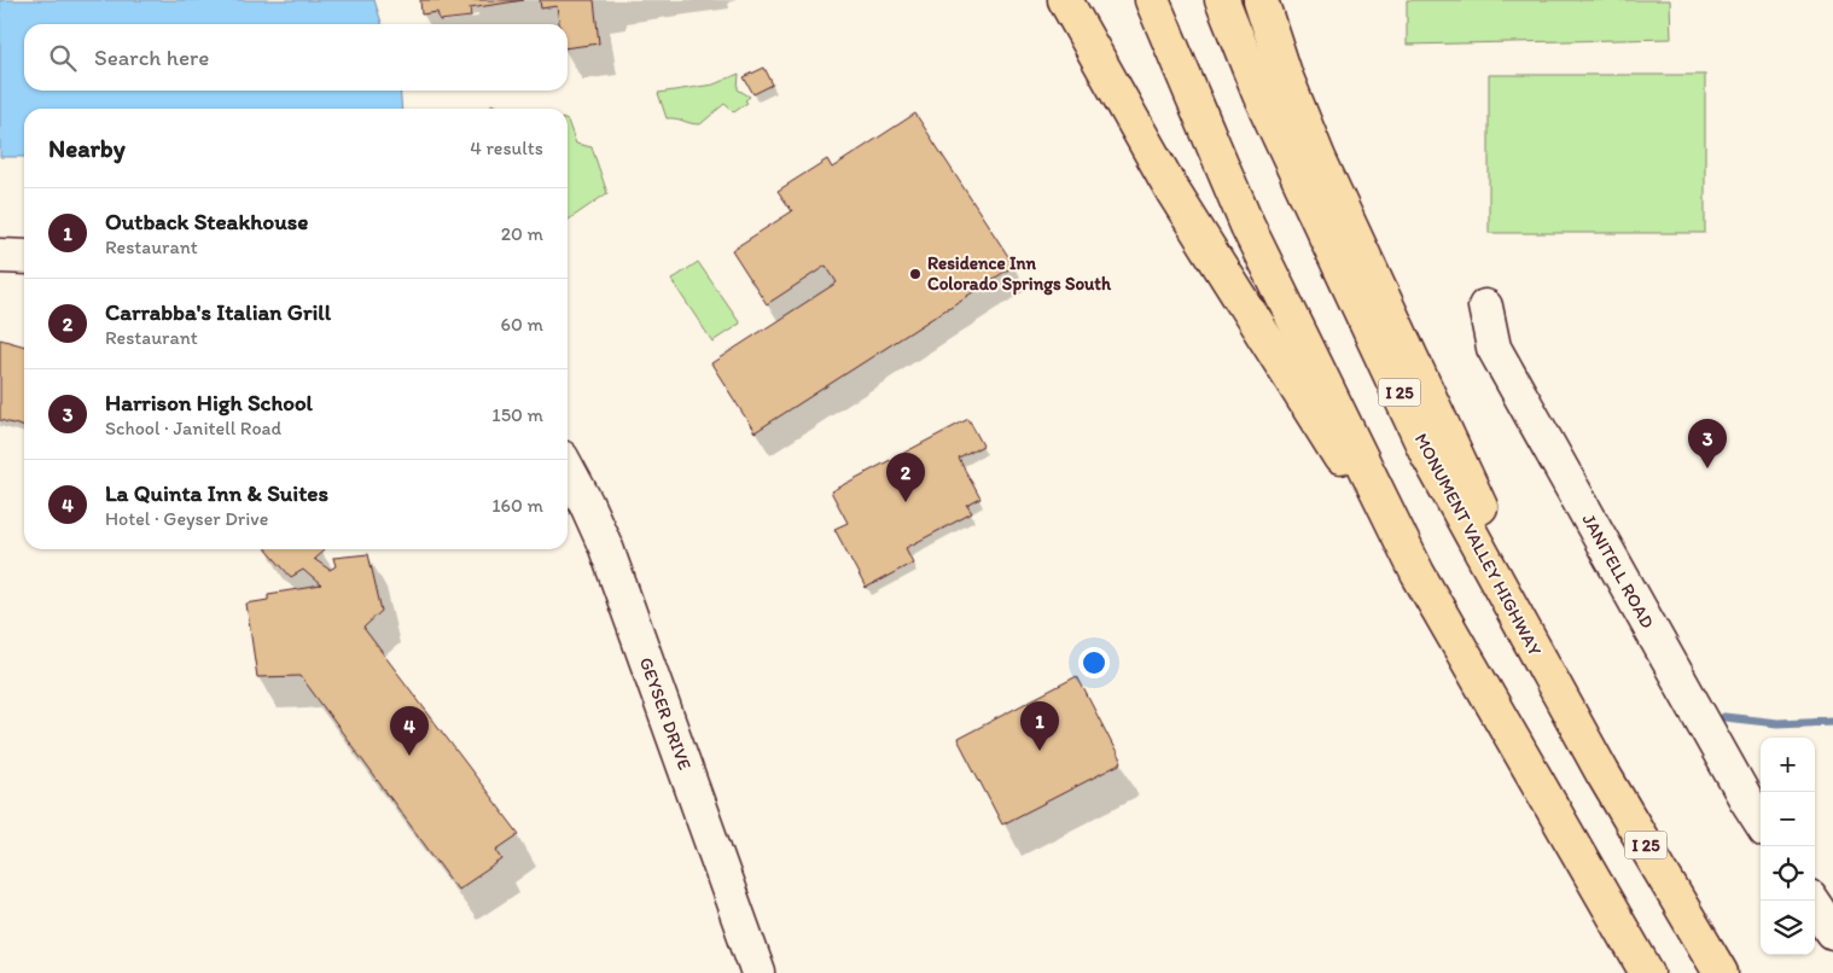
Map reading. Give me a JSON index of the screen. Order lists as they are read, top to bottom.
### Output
{
  "streets": {
    "highway": ["I 25", "MONUMENT VALLEY HIGHWAY"],
    "street": ["JANITELL ROAD", "GEYSER DRIVE"]
  },
  "places": ["Residence Inn Colorado Springs South"],
  "page": {
    "search": "Search here",
    "heading": ["Nearby", "4 results"],
    "list": [
      {
        "mark": "1",
        "name": "Outback Steakhouse",
        "note": "Restaurant",
        "value": "20 m"
      },
      {
        "mark": "2",
        "name": "Carrabba's Italian Grill",
        "note": "Restaurant",
        "value": "60 m"
      },
      {
        "mark": "3",
        "name": "Harrison High School",
        "note": "School · Janitell Road",
        "value": "150 m"
      },
      {
        "mark": "4",
        "name": "La Quinta Inn & Suites",
        "note": "Hotel · Geyser Drive",
        "value": "160 m"
      }
    ],
    "pins": [
      "3",
      "2",
      "1",
      "4"
    ],
    "map_buttons": ["+", "−"]
  }
}
